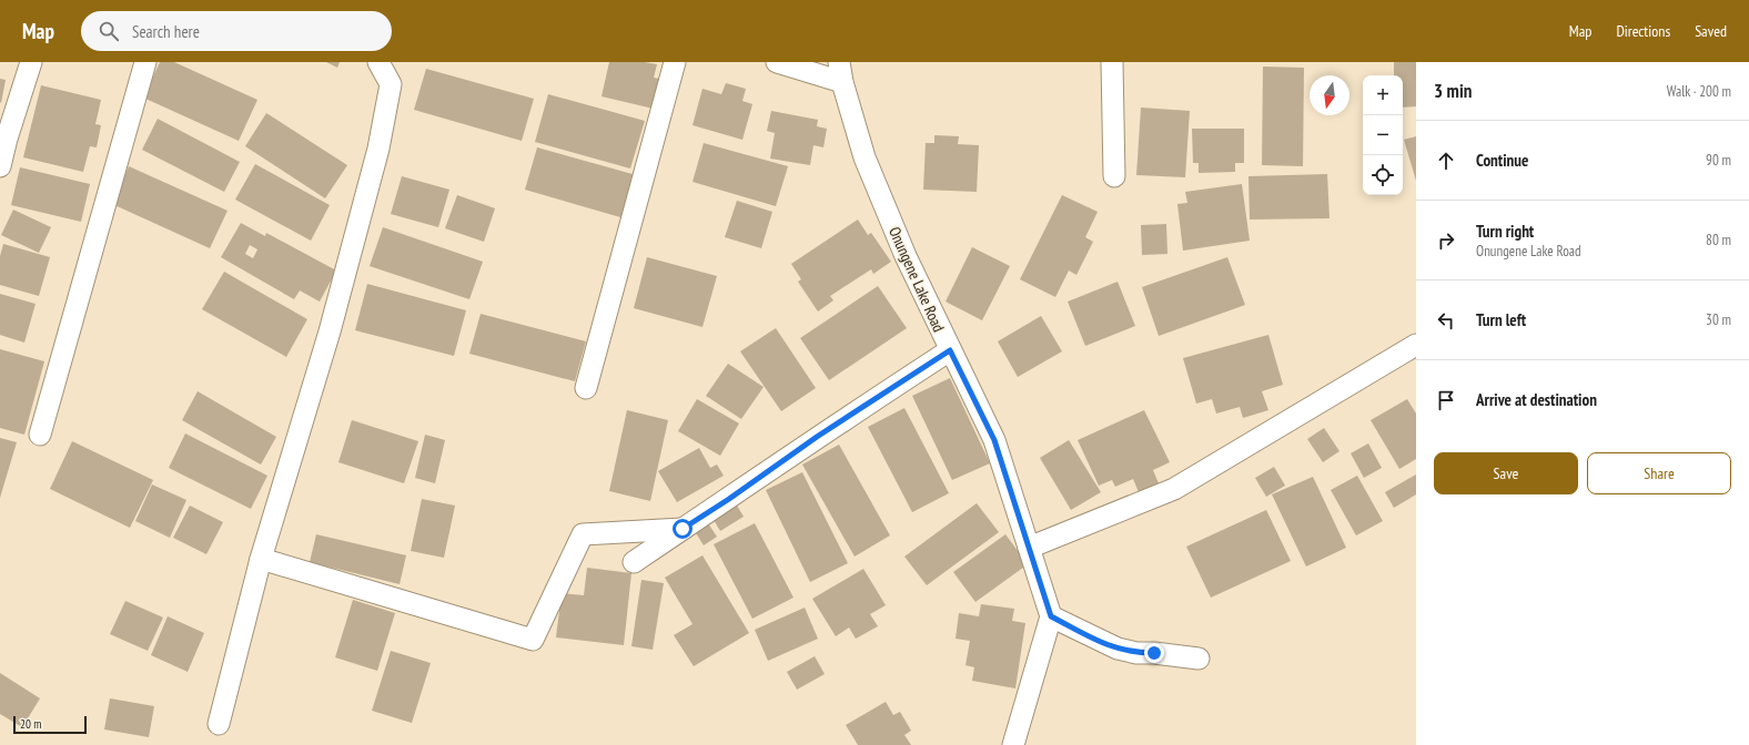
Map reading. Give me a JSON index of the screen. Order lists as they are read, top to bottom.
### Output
{
  "streets": {
    "street": ["Onungene Lake Road"]
  },
  "scale_bar": "20 m",
  "north": "bottom",
  "page": {
    "header": "Map",
    "search": "Search here",
    "nav": ["Map", "Directions", "Saved"],
    "heading": ["3 min", "Walk · 200 m"],
    "map_buttons": ["+", "−"],
    "list": [
      ["Continue", "90 m"],
      ["Turn right", "Onungene Lake Road", "80 m"],
      ["Turn left", "30 m"],
      "Arrive at destination"
    ],
    "buttons": ["Save", "Share"],
    "scale": "20 m"
  }
}
